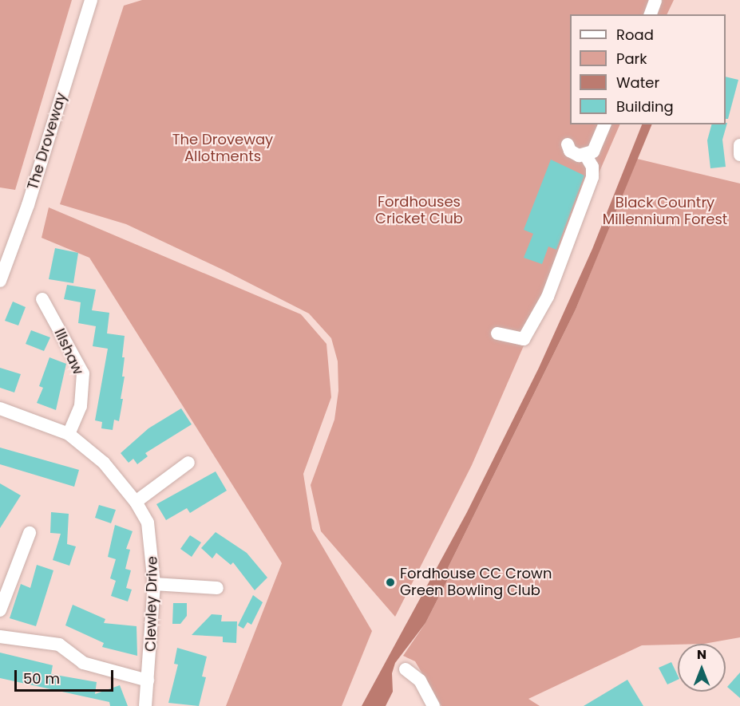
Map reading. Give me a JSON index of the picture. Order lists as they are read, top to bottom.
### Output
{
  "streets": {
    "street": ["The Droveway", "Illshaw", "Clewley Drive"]
  },
  "crossings": [
    ["Illshaw", "Clewley Drive"]
  ],
  "parks": ["The Droveway Allotments", "Fordhouses Cricket Club", "Black Country Millennium Forest"],
  "places": ["Fordhouse CC Crown Green Bowling Club"],
  "legend": [
    "Road",
    "Park",
    "Water",
    "Building"
  ],
  "scale_bar": "50 m",
  "north": "top"
}
